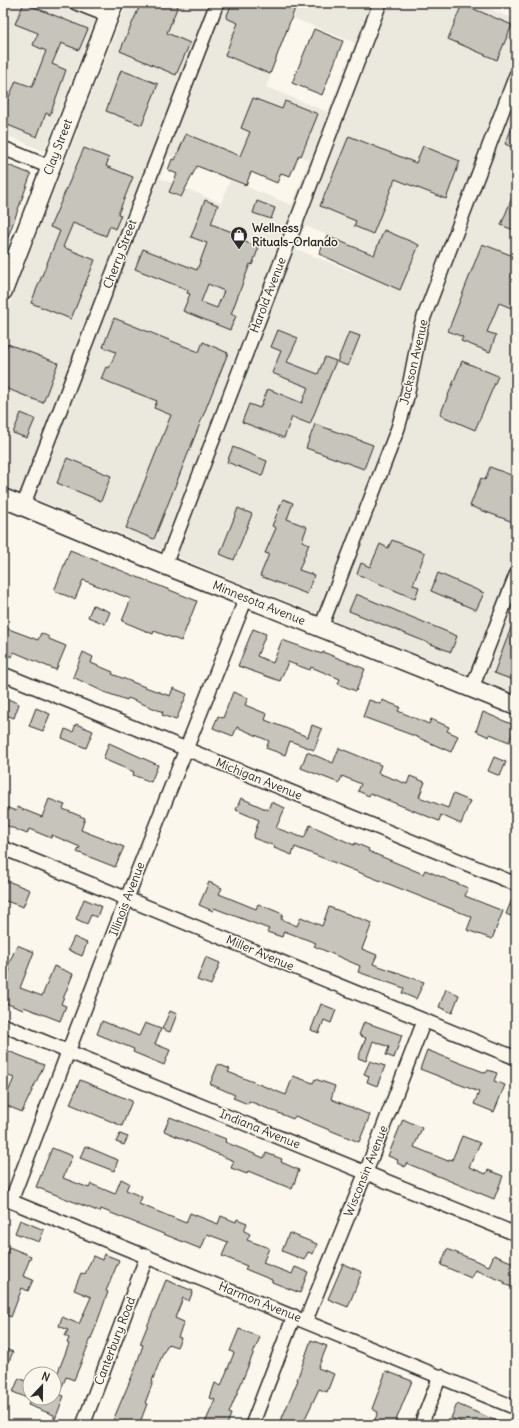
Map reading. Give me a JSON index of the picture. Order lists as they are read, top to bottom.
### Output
{
  "streets": {
    "street": [
      "Clay Street",
      "Cherry Street",
      "Harold Avenue",
      "Jackson Avenue",
      "Minnesota Avenue",
      "Michigan Avenue",
      "Illinois Avenue",
      "Miller Avenue",
      "Indiana Avenue",
      "Wisconsin Avenue",
      "Harmon Avenue",
      "Canterbury Road"
    ]
  },
  "crossings": [
    ["Cherry Street", "Minnesota Avenue"],
    ["Harold Avenue", "Minnesota Avenue"],
    ["Jackson Avenue", "Minnesota Avenue"],
    ["Minnesota Avenue", "Illinois Avenue"],
    ["Michigan Avenue", "Illinois Avenue"],
    ["Illinois Avenue", "Miller Avenue"],
    ["Illinois Avenue", "Indiana Avenue"],
    ["Illinois Avenue", "Harmon Avenue"],
    ["Miller Avenue", "Wisconsin Avenue"],
    ["Indiana Avenue", "Wisconsin Avenue"],
    ["Wisconsin Avenue", "Harmon Avenue"],
    ["Harmon Avenue", "Canterbury Road"]
  ],
  "places": {
    "shop": ["Wellness Rituals-Orlando"]
  },
  "north": "top"
}
